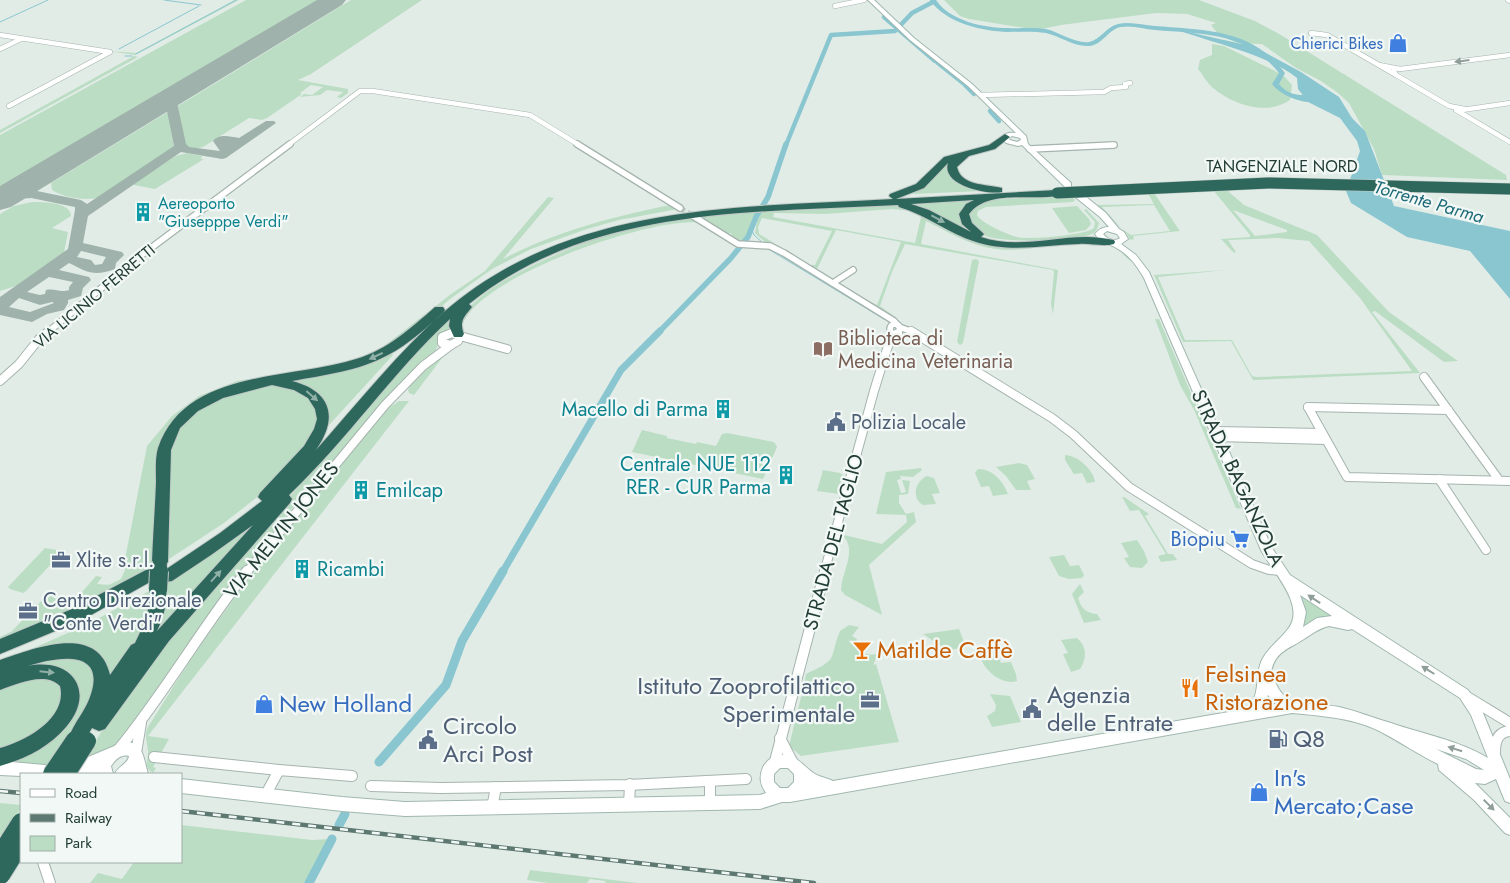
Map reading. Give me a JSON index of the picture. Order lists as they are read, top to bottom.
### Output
{
  "streets": {
    "street": [
      "VIA LICINIO FERRETTI",
      "STRADA BAGANZOLA",
      "VIA MELVIN JONES",
      "STRADA DEL TAGLIO"
    ]
  },
  "water": ["Torrente Parma"],
  "places": {
    "shop": ["Chierici Bikes", "New Holland", "In's Mercato;Case"],
    "building": [
      "Aereoporto \"Giusepppe Verdi\"",
      "Macello di Parma",
      "Centrale NUE 112 RER - CUR Parma",
      "Emilcap",
      "Ricambi"
    ],
    "library": ["Biblioteca di Medicina Veterinaria"],
    "public building": ["Polizia Locale", "Agenzia delle Entrate", "Circolo Arci Post"],
    "supermarket": ["Biopiu"],
    "office": ["Xlite s.r.l.", "Centro Direzionale \"Conte Verdi\"", "Istituto Zooprofilattico Sperimentale"],
    "bar": ["Matilde Caffè"],
    "restaurant": ["Felsinea Ristorazione"],
    "fuel station": ["Q8"]
  },
  "legend": ["Road", "Railway", "Park"]
}
